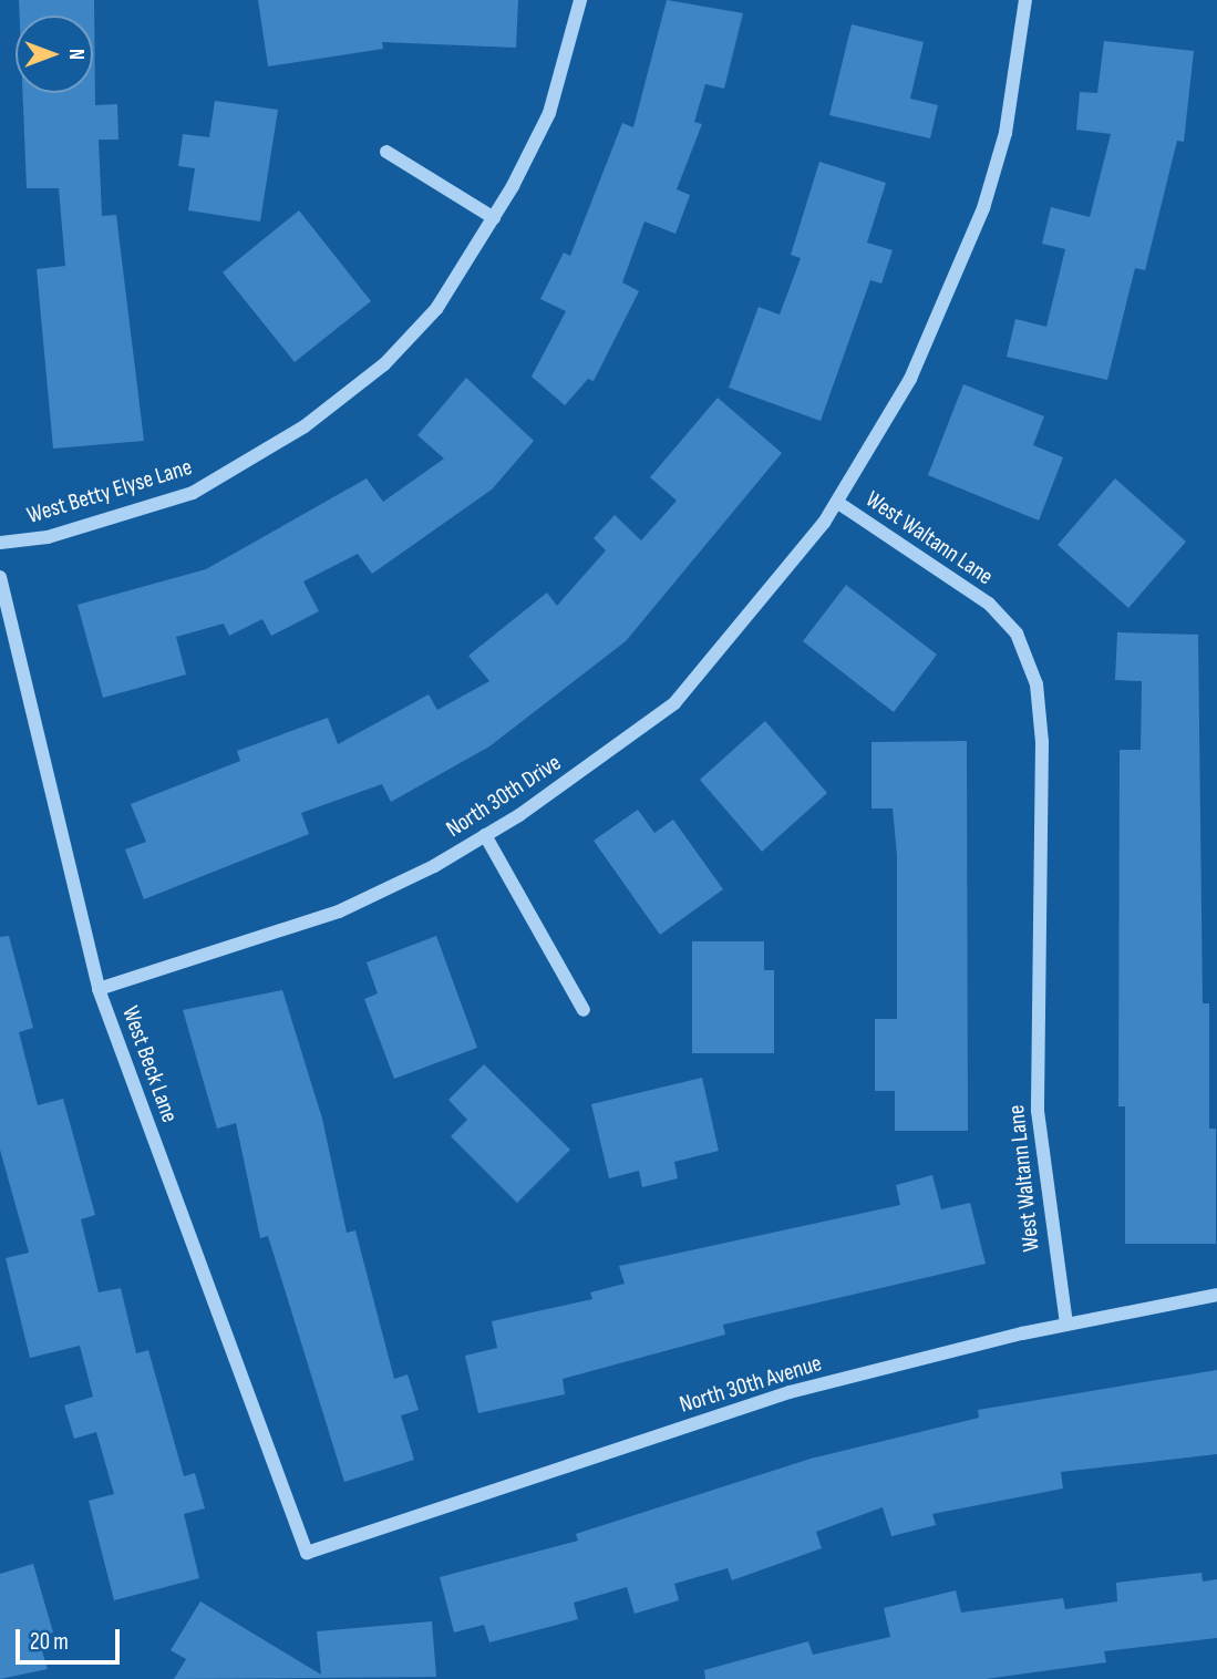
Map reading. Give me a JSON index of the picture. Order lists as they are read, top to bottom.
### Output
{
  "streets": {
    "street": [
      "West Betty Elyse Lane",
      "West Waltann Lane",
      "North 30th Drive",
      "West Beck Lane",
      "North 30th Avenue"
    ]
  },
  "crossings": [
    ["West Waltann Lane", "North 30th Drive"],
    ["West Waltann Lane", "North 30th Avenue"],
    ["North 30th Drive", "West Beck Lane"],
    ["West Beck Lane", "North 30th Avenue"]
  ],
  "scale_bar": "20 m",
  "north": "right"
}
